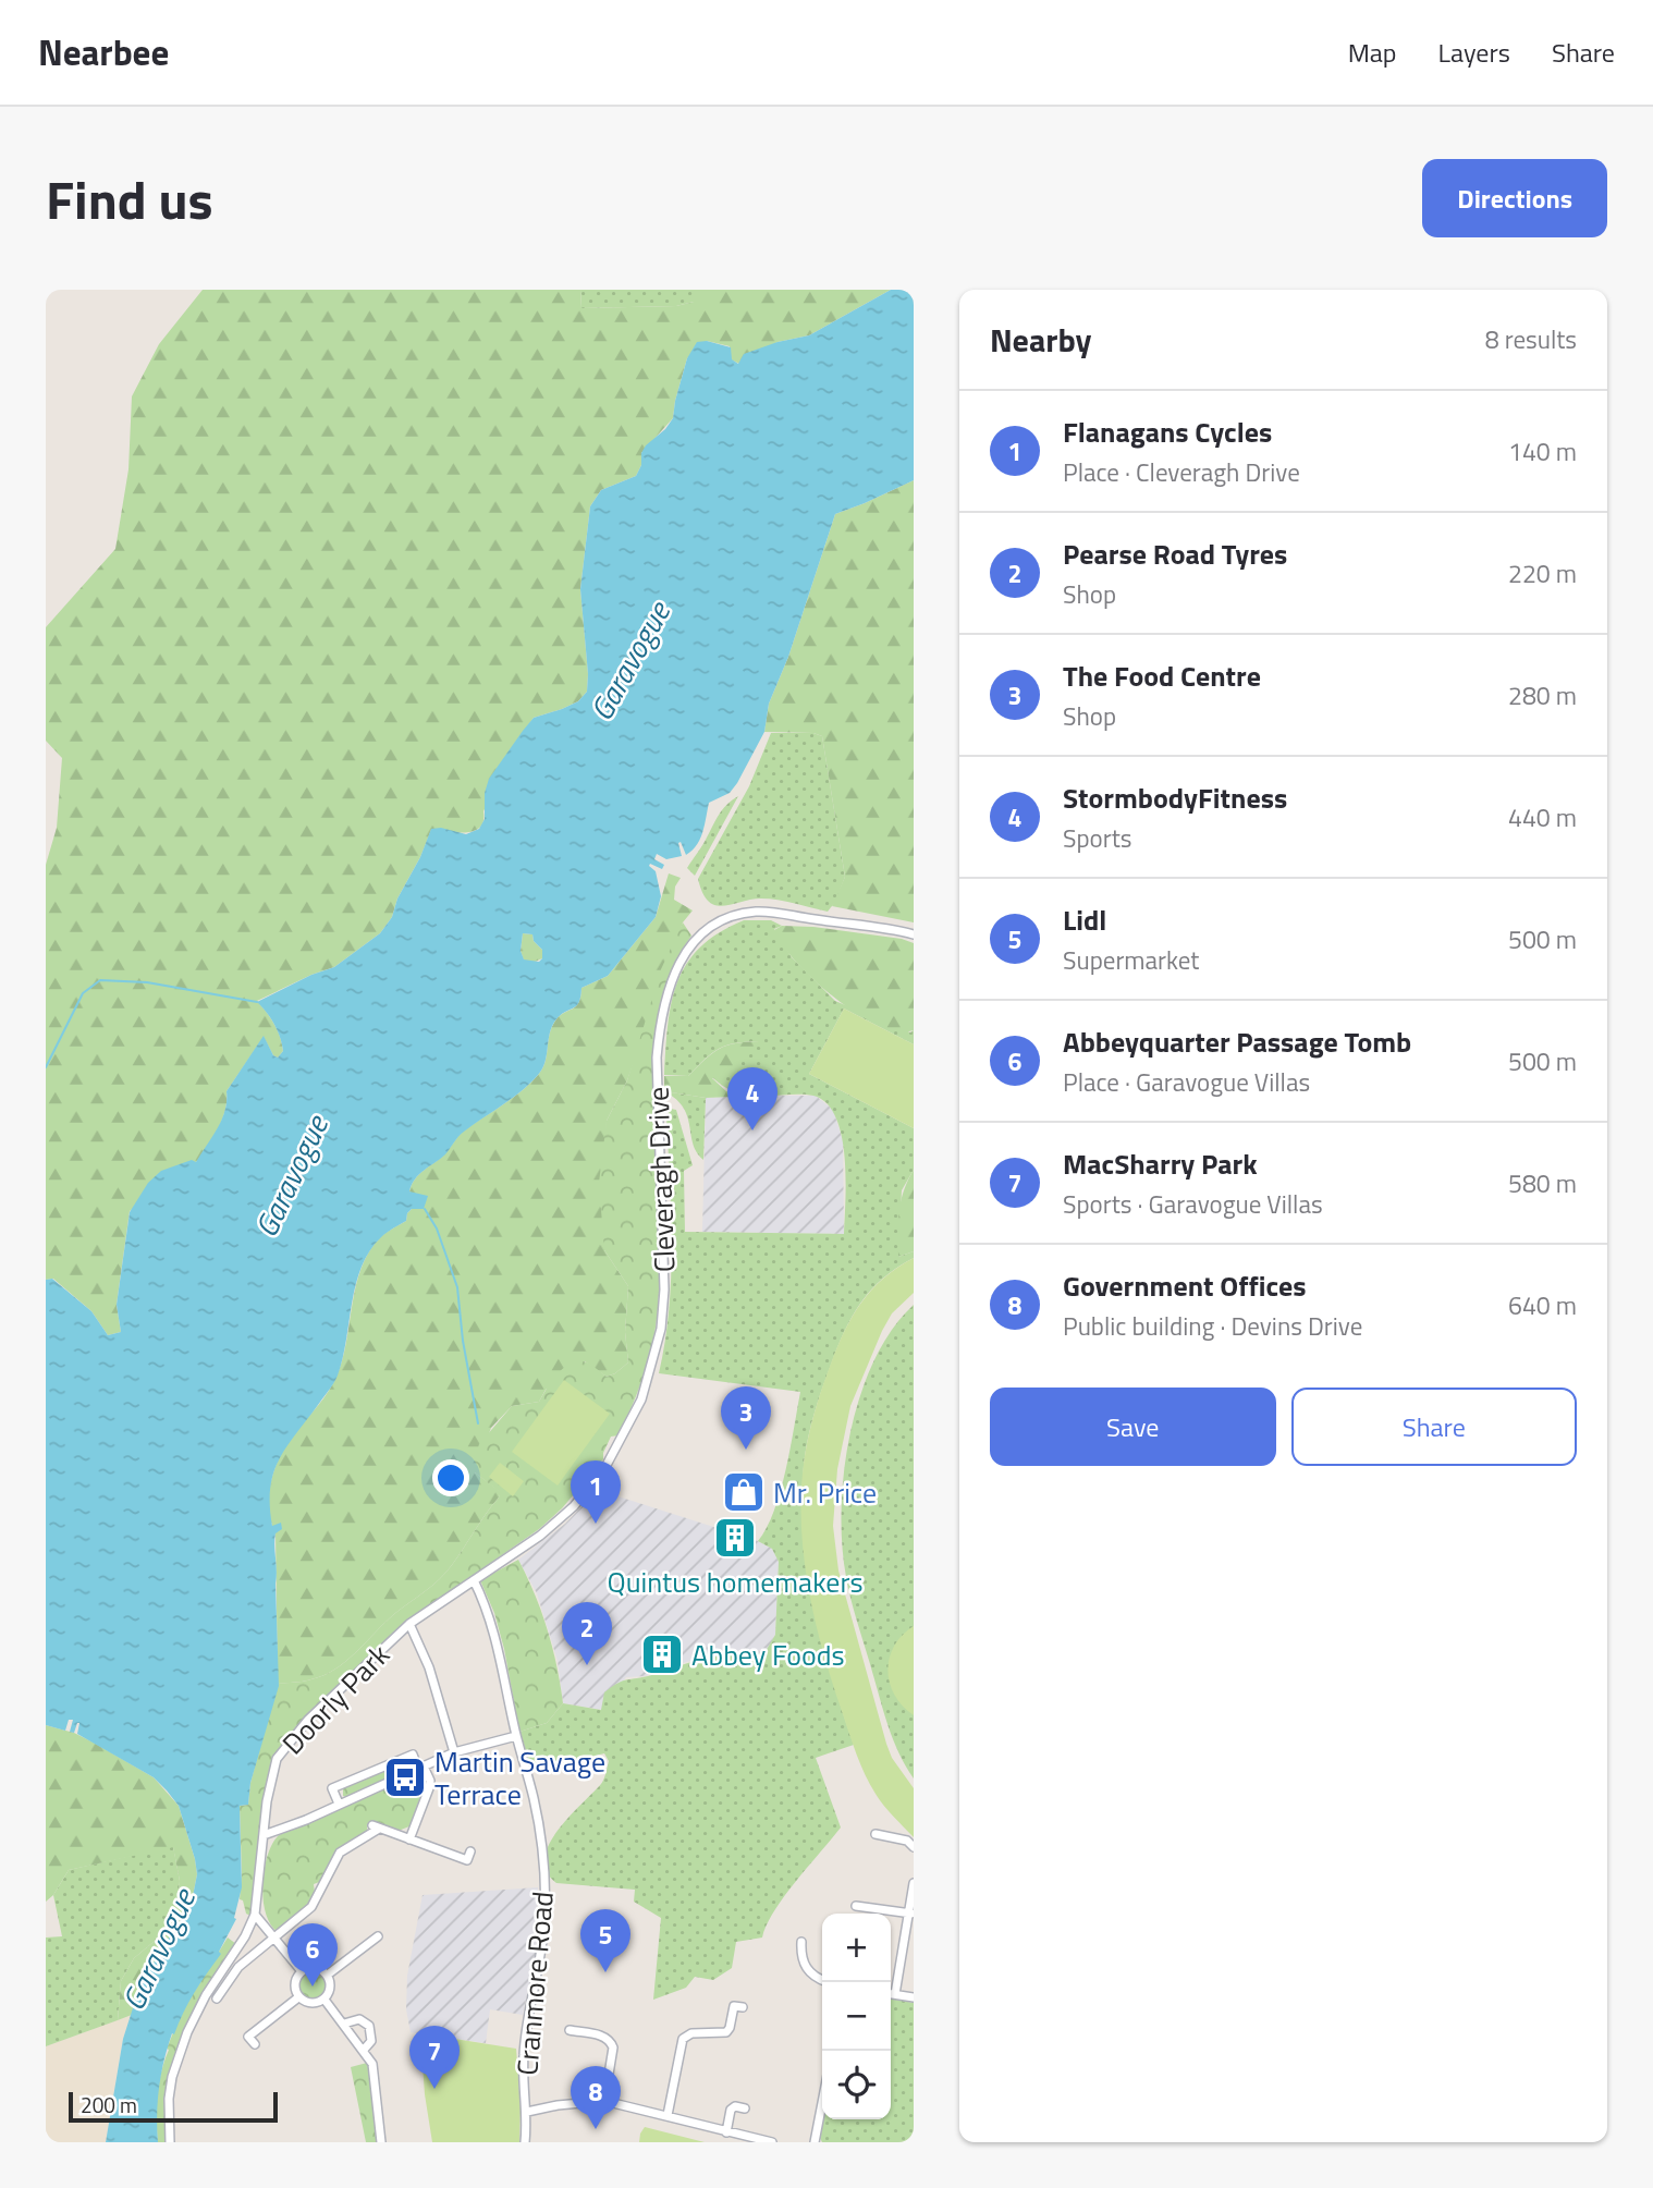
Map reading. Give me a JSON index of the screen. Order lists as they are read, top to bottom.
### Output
{
  "streets": {
    "street": ["Cleveragh Drive", "Doorly Park", "Cranmore Road"]
  },
  "crossings": [
    ["Cleveragh Drive", "Doorly Park"]
  ],
  "water": ["Garavogue"],
  "places": {
    "shop": ["Mr. Price"],
    "building": ["Quintus homemakers", "Abbey Foods"],
    "bus stop": ["Martin Savage Terrace"]
  },
  "scale_bar": "200 m",
  "page": {
    "header": "Nearbee",
    "nav": ["Map", "Layers", "Share"],
    "title": "Find us",
    "buttons": [
      "Directions",
      ["Save", "Share"]
    ],
    "heading": ["Nearby", "8 results"],
    "list": [
      {
        "mark": "1",
        "name": "Flanagans Cycles",
        "note": "Place · Cleveragh Drive",
        "value": "140 m"
      },
      {
        "mark": "2",
        "name": "Pearse Road Tyres",
        "note": "Shop",
        "value": "220 m"
      },
      {
        "mark": "3",
        "name": "The Food Centre",
        "note": "Shop",
        "value": "280 m"
      },
      {
        "mark": "4",
        "name": "StormbodyFitness",
        "note": "Sports",
        "value": "440 m"
      },
      {
        "mark": "5",
        "name": "Lidl",
        "note": "Supermarket",
        "value": "500 m"
      },
      {
        "mark": "6",
        "name": "Abbeyquarter Passage Tomb",
        "note": "Place · Garavogue Villas",
        "value": "500 m"
      },
      {
        "mark": "7",
        "name": "MacSharry Park",
        "note": "Sports · Garavogue Villas",
        "value": "580 m"
      },
      {
        "mark": "8",
        "name": "Government Offices",
        "note": "Public building · Devins Drive",
        "value": "640 m"
      }
    ],
    "pins": [
      "4",
      "3",
      "1",
      "2",
      "5",
      "6",
      "7",
      "8"
    ],
    "map_buttons": ["+", "−"],
    "scale": "200 m"
  }
}
